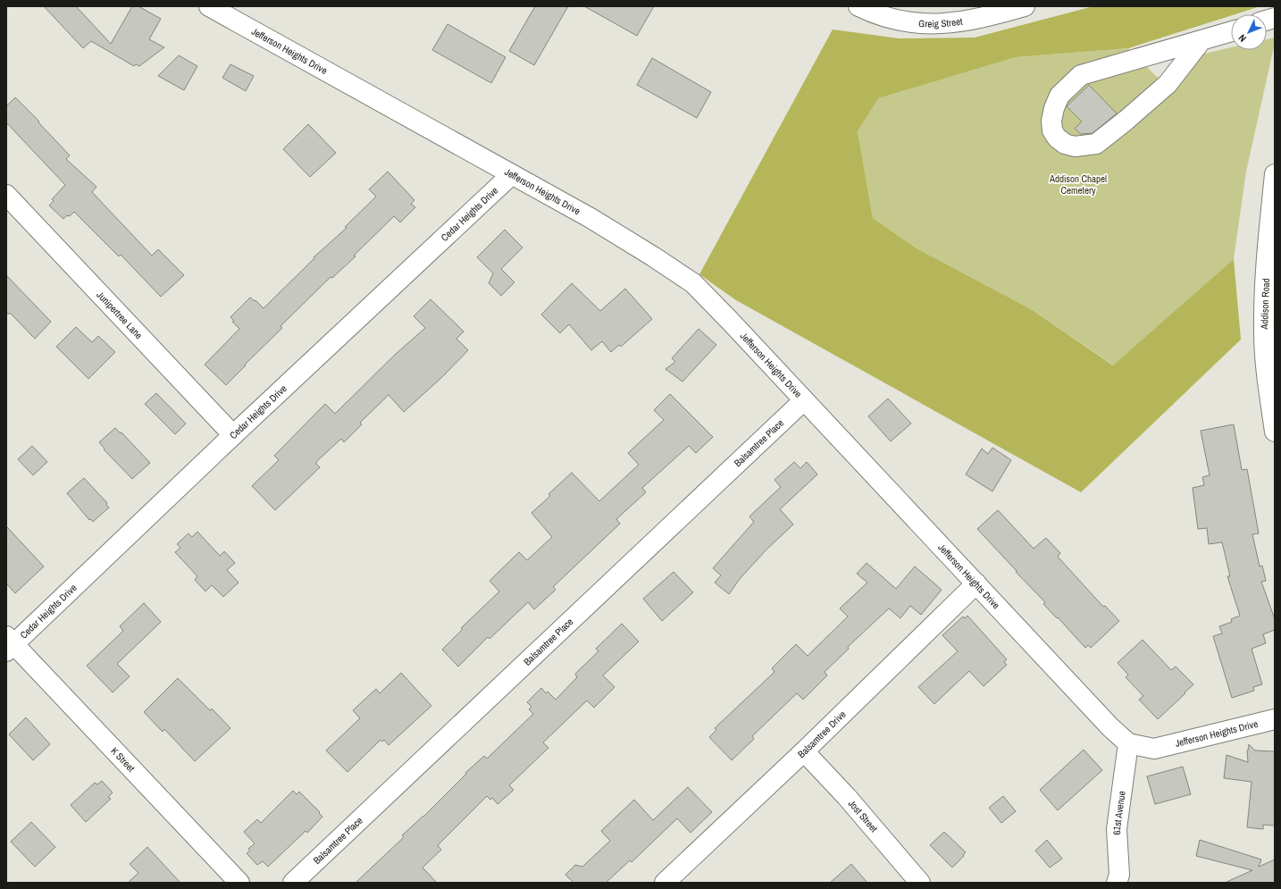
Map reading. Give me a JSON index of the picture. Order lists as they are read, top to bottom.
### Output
{
  "streets": {
    "street": [
      "Greig Street",
      "Jefferson Heights Drive",
      "Cedar Heights Drive",
      "Addison Road",
      "Junipertree Lane",
      "Balsamtree Place",
      "Balsamtree Drive",
      "K Street",
      "61st Avenue",
      "Jost Street"
    ]
  },
  "crossings": [
    ["Jefferson Heights Drive", "Cedar Heights Drive"],
    ["Jefferson Heights Drive", "Balsamtree Place"],
    ["Jefferson Heights Drive", "Balsamtree Drive"],
    ["Jefferson Heights Drive", "61st Avenue"],
    ["Cedar Heights Drive", "Junipertree Lane"],
    ["Cedar Heights Drive", "K Street"],
    ["Balsamtree Drive", "Jost Street"]
  ],
  "parks": ["Addison Chapel Cemetery"],
  "north": "bottom left"
}
